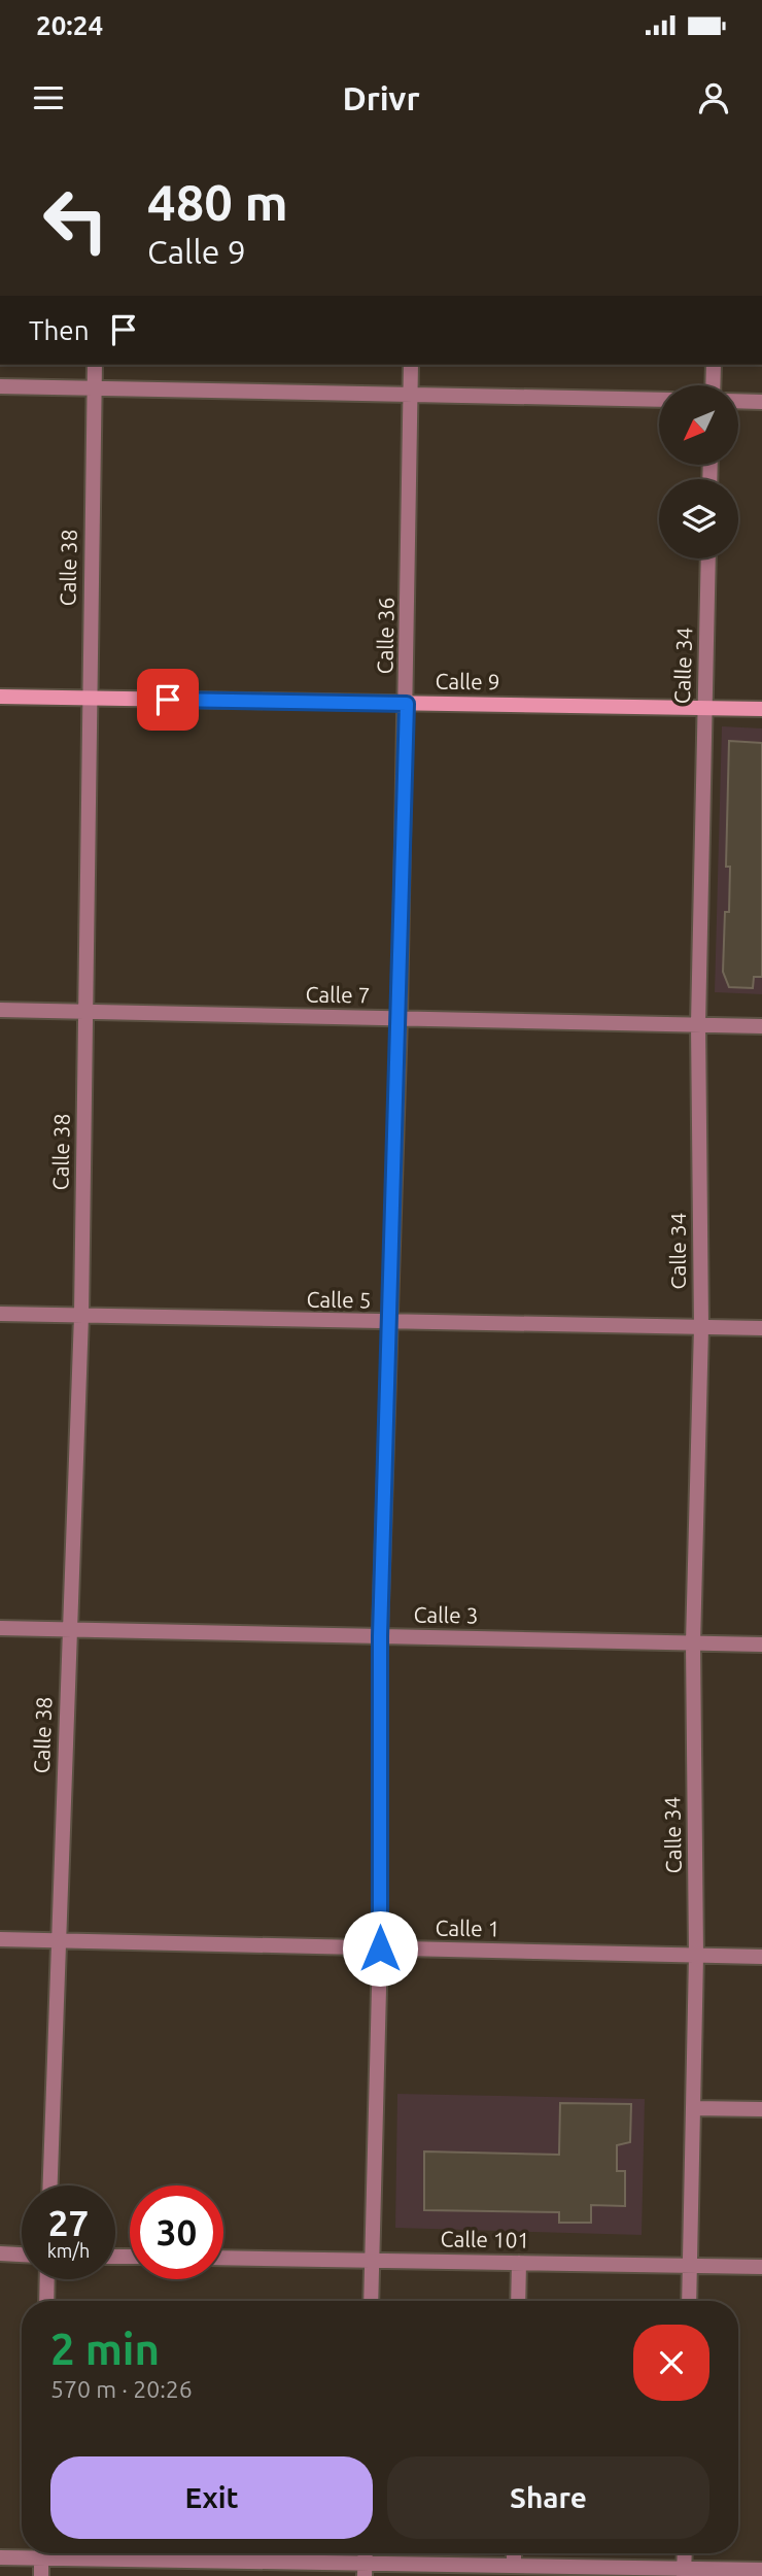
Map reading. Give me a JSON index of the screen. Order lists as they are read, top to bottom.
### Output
{
  "streets": {
    "main road": ["Calle 9"],
    "street": [
      "Calle 38",
      "Calle 36",
      "Calle 34",
      "Calle 7",
      "Calle 5",
      "Calle 3",
      "Calle 1",
      "Calle 101"
    ]
  },
  "crossings": [
    ["Calle 38", "Calle 9"],
    ["Calle 38", "Calle 7"],
    ["Calle 38", "Calle 5"],
    ["Calle 38", "Calle 3"],
    ["Calle 38", "Calle 1"],
    ["Calle 36", "Calle 9"],
    ["Calle 36", "Calle 7"],
    ["Calle 36", "Calle 5"],
    ["Calle 36", "Calle 3"],
    ["Calle 36", "Calle 1"],
    ["Calle 36", "Calle 101"],
    ["Calle 34", "Calle 9"],
    ["Calle 34", "Calle 7"],
    ["Calle 34", "Calle 5"],
    ["Calle 34", "Calle 3"],
    ["Calle 34", "Calle 1"],
    ["Calle 34", "Calle 101"]
  ],
  "north": "bottom left",
  "page": {
    "status": "20:24",
    "header": "Drivr",
    "turn": ["480 m", "Calle 9"],
    "then": "Then",
    "speed": "27 km/h",
    "limit": "30",
    "heading": ["2 min", "570 m · 20:26"],
    "buttons": ["Exit", "Share"]
  }
}
